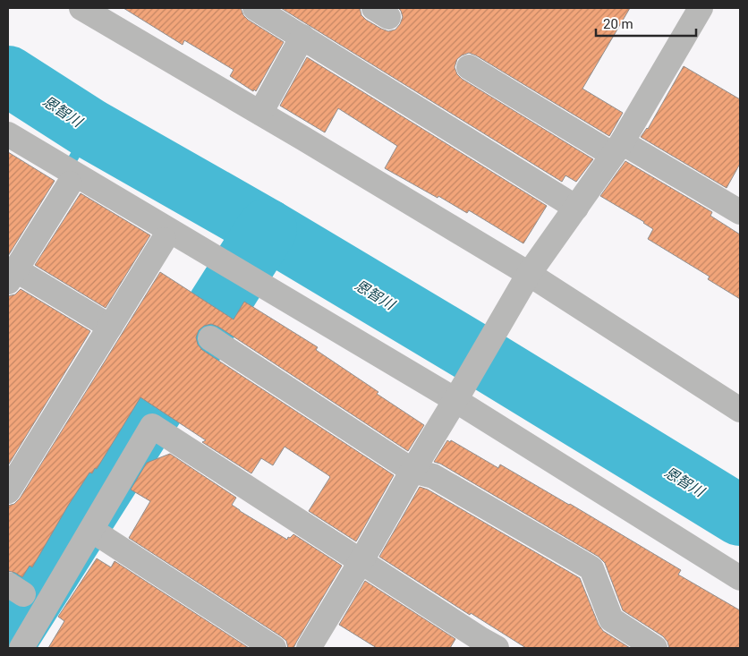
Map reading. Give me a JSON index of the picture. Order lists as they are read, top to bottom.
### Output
{
  "water": ["恩智川"],
  "scale_bar": "20 m"
}
